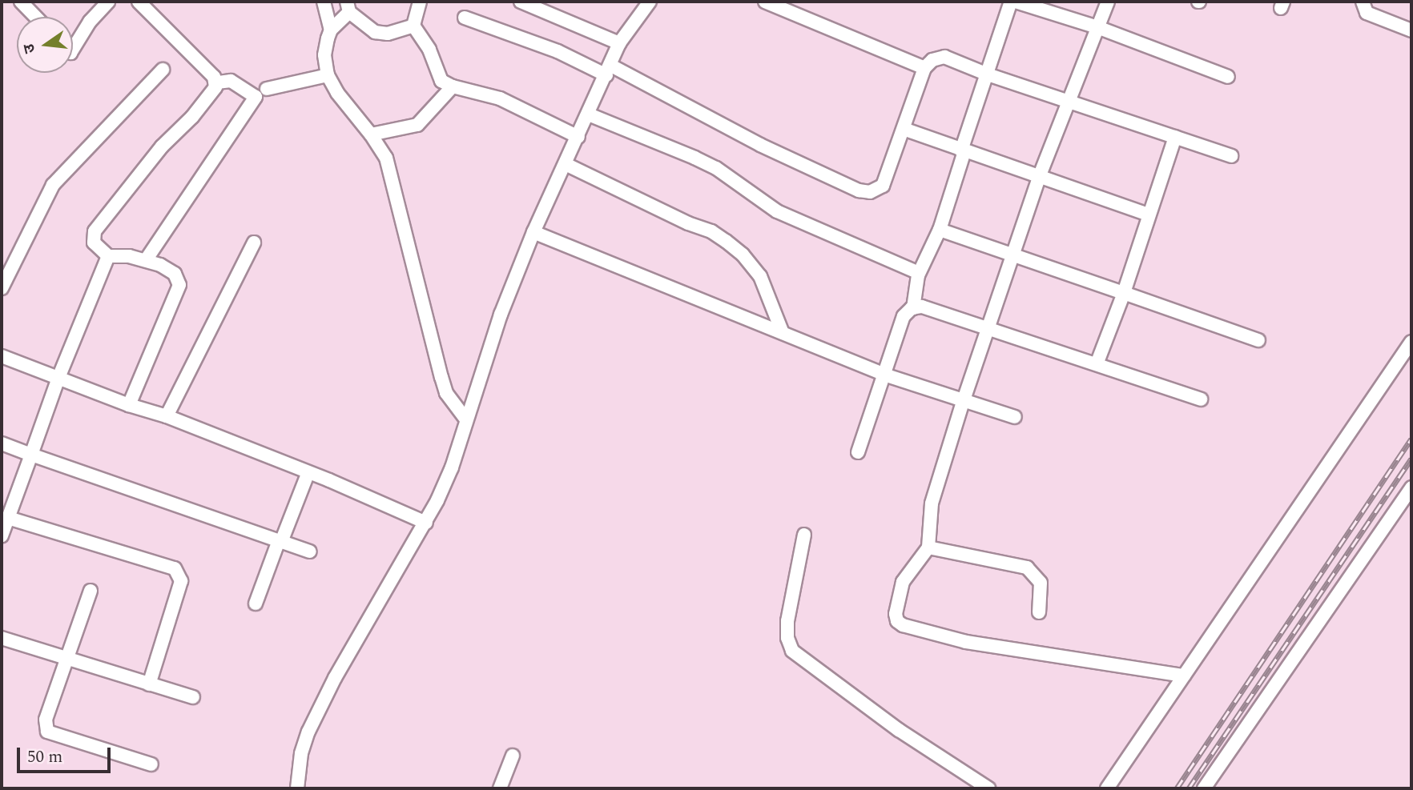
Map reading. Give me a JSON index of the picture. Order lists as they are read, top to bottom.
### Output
{
  "scale_bar": "50 m",
  "north": "left"
}
